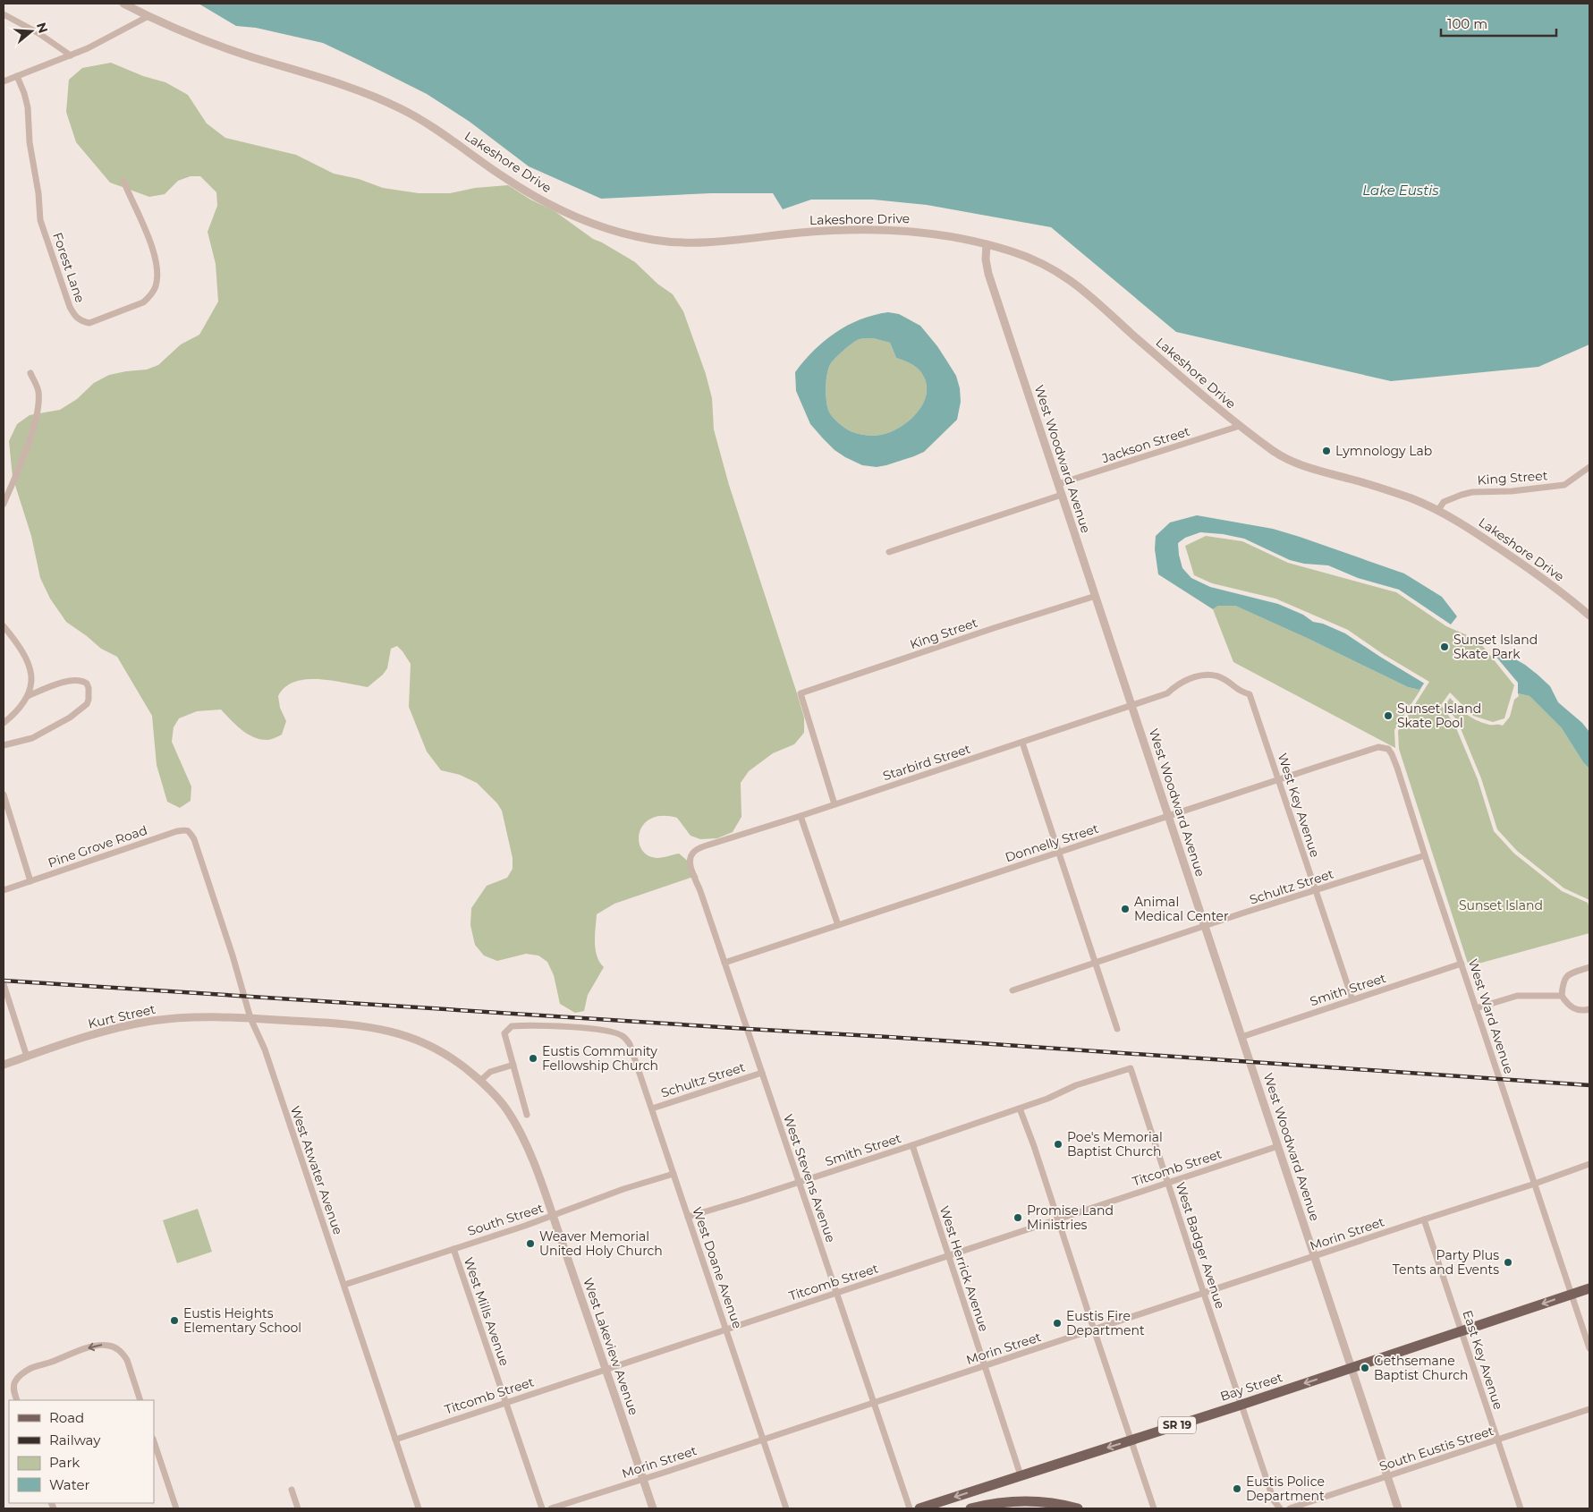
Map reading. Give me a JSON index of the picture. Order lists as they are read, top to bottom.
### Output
{
  "streets": {
    "main road": ["Bay Street", "SR 19"],
    "street": [
      "Lakeshore Drive",
      "Forest Lane",
      "Jackson Street",
      "West Woodward Avenue",
      "King Street",
      "Starbird Street",
      "West Key Avenue",
      "Donnelly Street",
      "Pine Grove Road",
      "Schultz Street",
      "Smith Street",
      "Kurt Street",
      "West Ward Avenue",
      "Titcomb Street",
      "West Atwater Avenue",
      "West Stevens Avenue",
      "South Street",
      "Morin Street",
      "West Badger Avenue",
      "West Doane Avenue",
      "West Herrick Avenue",
      "West Mills Avenue",
      "West Lakeview Avenue",
      "East Key Avenue",
      "South Eustis Street"
    ]
  },
  "crossings": [
    ["Lakeshore Drive", "Jackson Street"],
    ["Lakeshore Drive", "West Woodward Avenue"],
    ["Lakeshore Drive", "King Street"],
    ["Jackson Street", "West Woodward Avenue"],
    ["West Woodward Avenue", "King Street"],
    ["West Woodward Avenue", "Starbird Street"],
    ["West Woodward Avenue", "Donnelly Street"],
    ["West Woodward Avenue", "Schultz Street"],
    ["West Woodward Avenue", "Smith Street"],
    ["West Woodward Avenue", "Titcomb Street"],
    ["West Woodward Avenue", "Morin Street"],
    ["West Woodward Avenue", "Bay Street"],
    ["West Woodward Avenue", "South Eustis Street"],
    ["King Street", "Starbird Street"],
    ["Starbird Street", "West Key Avenue"],
    ["Starbird Street", "West Stevens Avenue"],
    ["West Key Avenue", "Donnelly Street"],
    ["West Key Avenue", "Schultz Street"],
    ["West Key Avenue", "Smith Street"],
    ["Donnelly Street", "West Ward Avenue"],
    ["Donnelly Street", "West Stevens Avenue"],
    ["Pine Grove Road", "West Atwater Avenue"],
    ["Schultz Street", "West Ward Avenue"],
    ["Schultz Street", "West Stevens Avenue"],
    ["Schultz Street", "West Doane Avenue"],
    ["Smith Street", "West Ward Avenue"],
    ["Smith Street", "West Stevens Avenue"],
    ["Smith Street", "West Badger Avenue"],
    ["Smith Street", "West Doane Avenue"],
    ["Smith Street", "West Herrick Avenue"],
    ["Kurt Street", "West Atwater Avenue"],
    ["Kurt Street", "West Lakeview Avenue"],
    ["West Ward Avenue", "Morin Street"],
    ["West Ward Avenue", "Bay Street"],
    ["Titcomb Street", "West Atwater Avenue"],
    ["Titcomb Street", "West Stevens Avenue"],
    ["Titcomb Street", "West Badger Avenue"],
    ["Titcomb Street", "West Doane Avenue"],
    ["Titcomb Street", "West Herrick Avenue"],
    ["Titcomb Street", "West Mills Avenue"],
    ["Titcomb Street", "West Lakeview Avenue"],
    ["West Atwater Avenue", "South Street"],
    ["West Atwater Avenue", "West Lakeview Avenue"],
    ["West Stevens Avenue", "Morin Street"],
    ["South Street", "West Doane Avenue"],
    ["South Street", "West Mills Avenue"],
    ["South Street", "West Lakeview Avenue"],
    ["Morin Street", "West Badger Avenue"],
    ["Morin Street", "West Doane Avenue"],
    ["Morin Street", "West Herrick Avenue"],
    ["Morin Street", "West Lakeview Avenue"],
    ["Morin Street", "East Key Avenue"],
    ["West Badger Avenue", "Bay Street"],
    ["West Herrick Avenue", "Bay Street"],
    ["East Key Avenue", "Bay Street"],
    ["East Key Avenue", "South Eustis Street"]
  ],
  "one_way": ["Bay Street"],
  "water": ["Lake Eustis"],
  "parks": ["Sunset Island"],
  "places": [
    "Lymnology Lab",
    "Sunset Island Skate Park",
    "Sunset Island Skate Pool",
    "Animal Medical Center",
    "Eustis Community Fellowship Church",
    "Poe's Memorial Baptist Church",
    "Promise Land Ministries",
    "Weaver Memorial United Holy Church",
    "Party Plus Tents and Events",
    "Eustis Heights Elementary School",
    "Eustis Fire Department",
    "Gethsemane Baptist Church",
    "Eustis Police Department"
  ],
  "legend": [
    "Road",
    "Railway",
    "Park",
    "Water"
  ],
  "scale_bar": "100 m",
  "north": "right"
}
